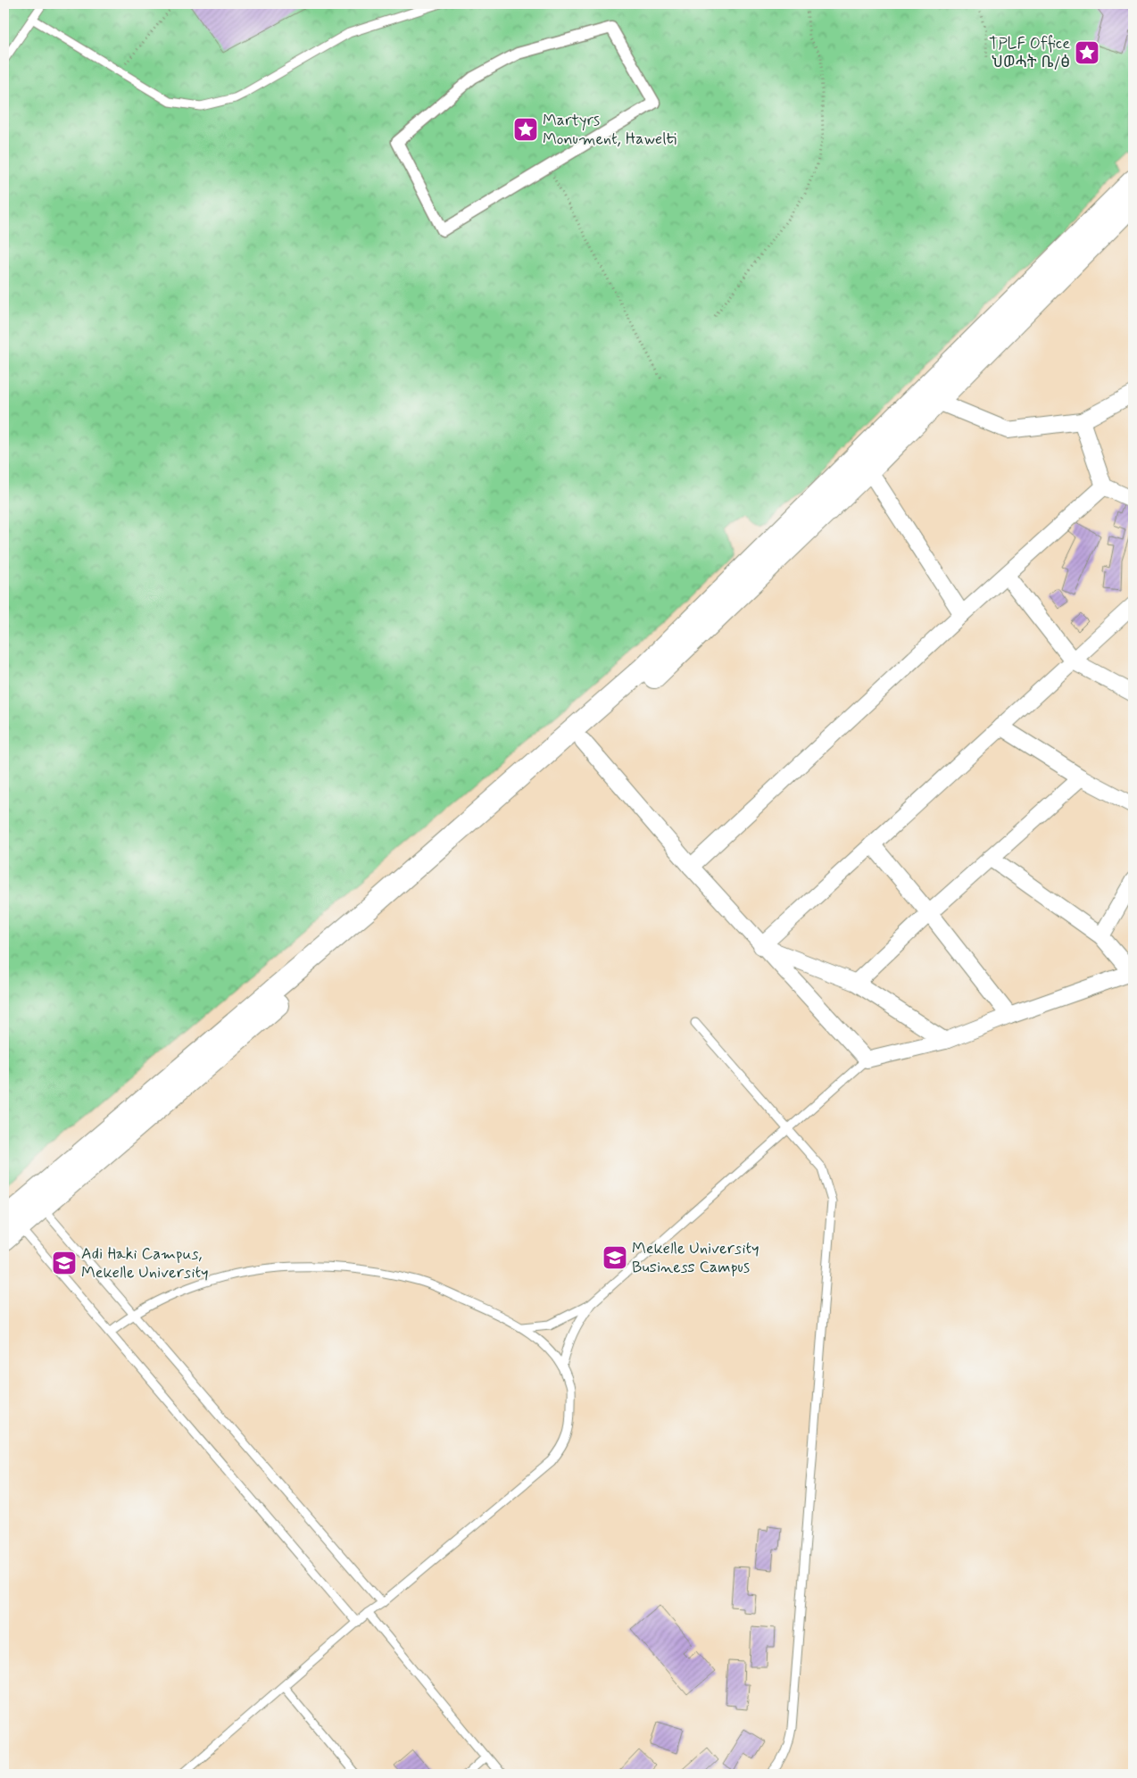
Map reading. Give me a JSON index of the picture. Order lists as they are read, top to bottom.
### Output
{
  "places": {
    "place": ["TPLF Office ህወሓት ቤ/ፅ", "Martyrs Monument, Hawelti"],
    "school or university": ["Mekelle University Business Campus", "Adi Haki Campus, Mekelle University"]
  }
}
